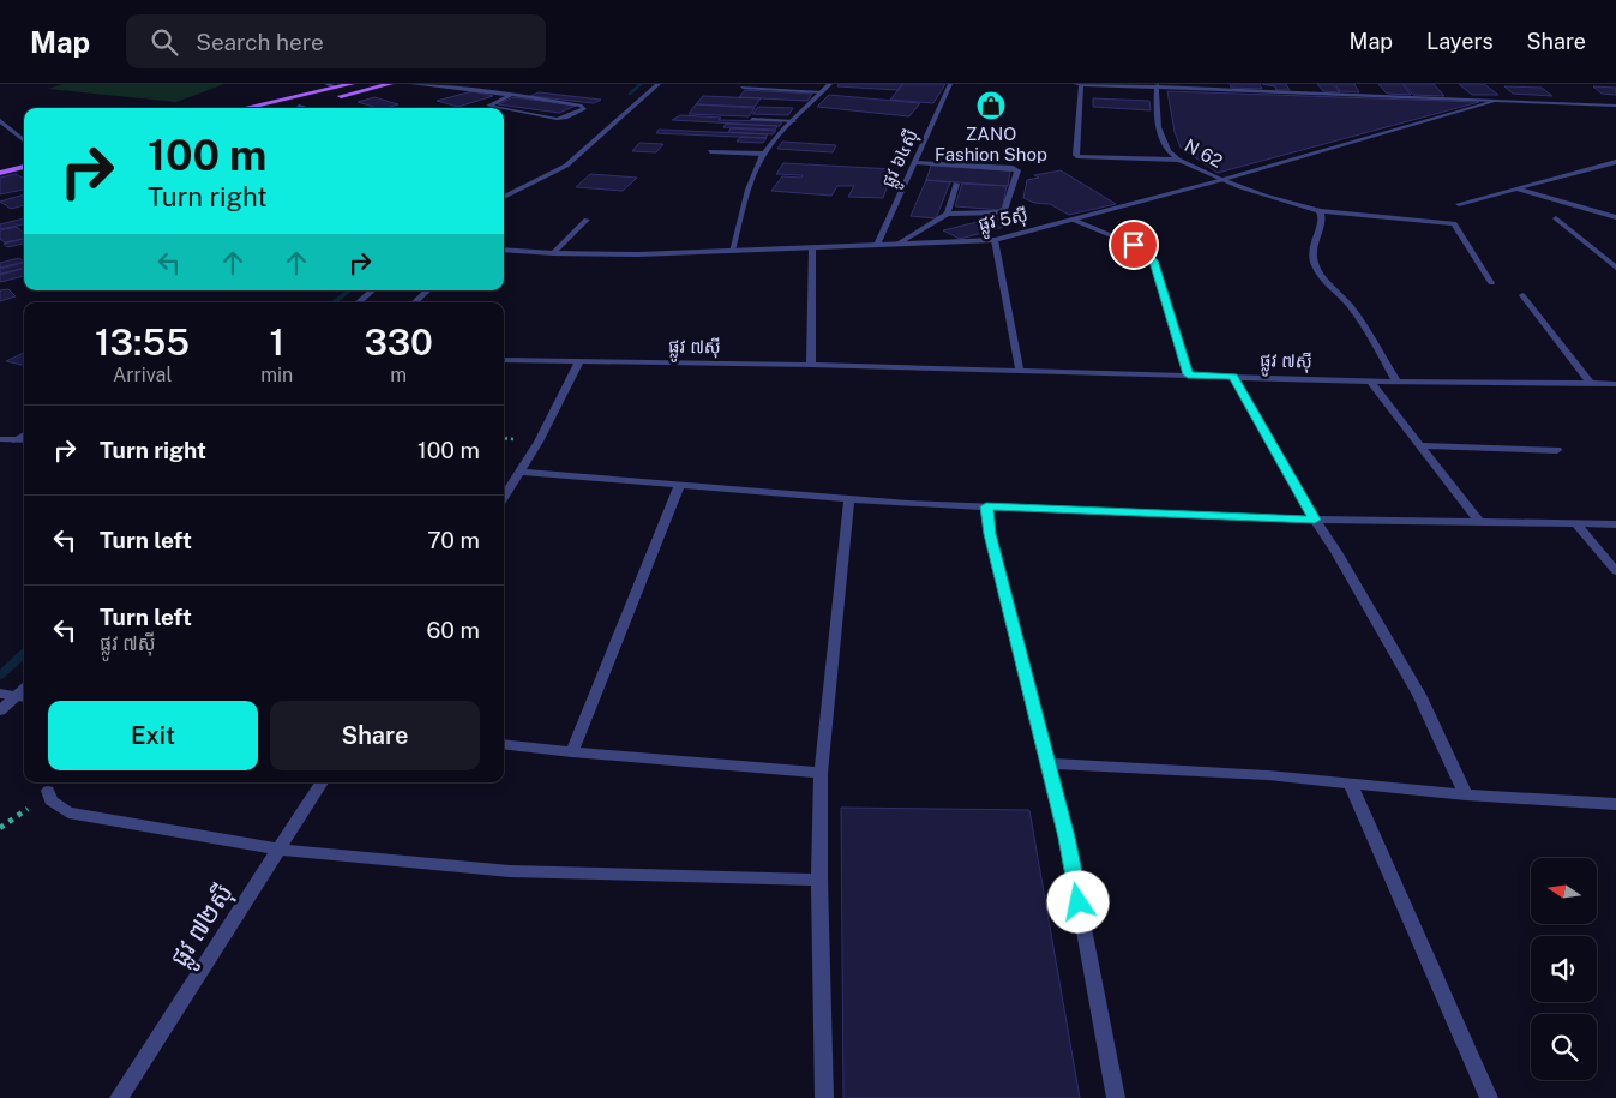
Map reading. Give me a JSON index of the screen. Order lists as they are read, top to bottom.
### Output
{
  "streets": {
    "street": [
      "N 62",
      "ផ្លូវ ៦៤ស៊ី",
      "ផ្លូវ 5ស៊ី",
      "ផ្លូវ ៧ស៊ី",
      "ផ្លូវ ៧២ស៊ី"
    ]
  },
  "crossings": [
    ["N 62", "ផ្លូវ 5ស៊ី"],
    ["ផ្លូវ ៦៤ស៊ី", "ផ្លូវ 5ស៊ី"]
  ],
  "places": {
    "shop": ["ZANO Fashion Shop"]
  },
  "north": "left",
  "page": {
    "header": "Map",
    "search": "Search here",
    "nav": ["Map", "Layers", "Share"],
    "turn": ["100 m", "Turn right"],
    "eta": [
      "13:55",
      "Arrival",
      "1",
      "min",
      "330",
      "m"
    ],
    "list": [
      {
        "name": "Turn right",
        "value": "100 m"
      },
      {
        "name": "Turn left",
        "value": "70 m"
      },
      {
        "name": "Turn left",
        "note": "ផ្លូវ ៧ស៊ី",
        "value": "60 m"
      }
    ],
    "buttons": ["Exit", "Share"]
  }
}
